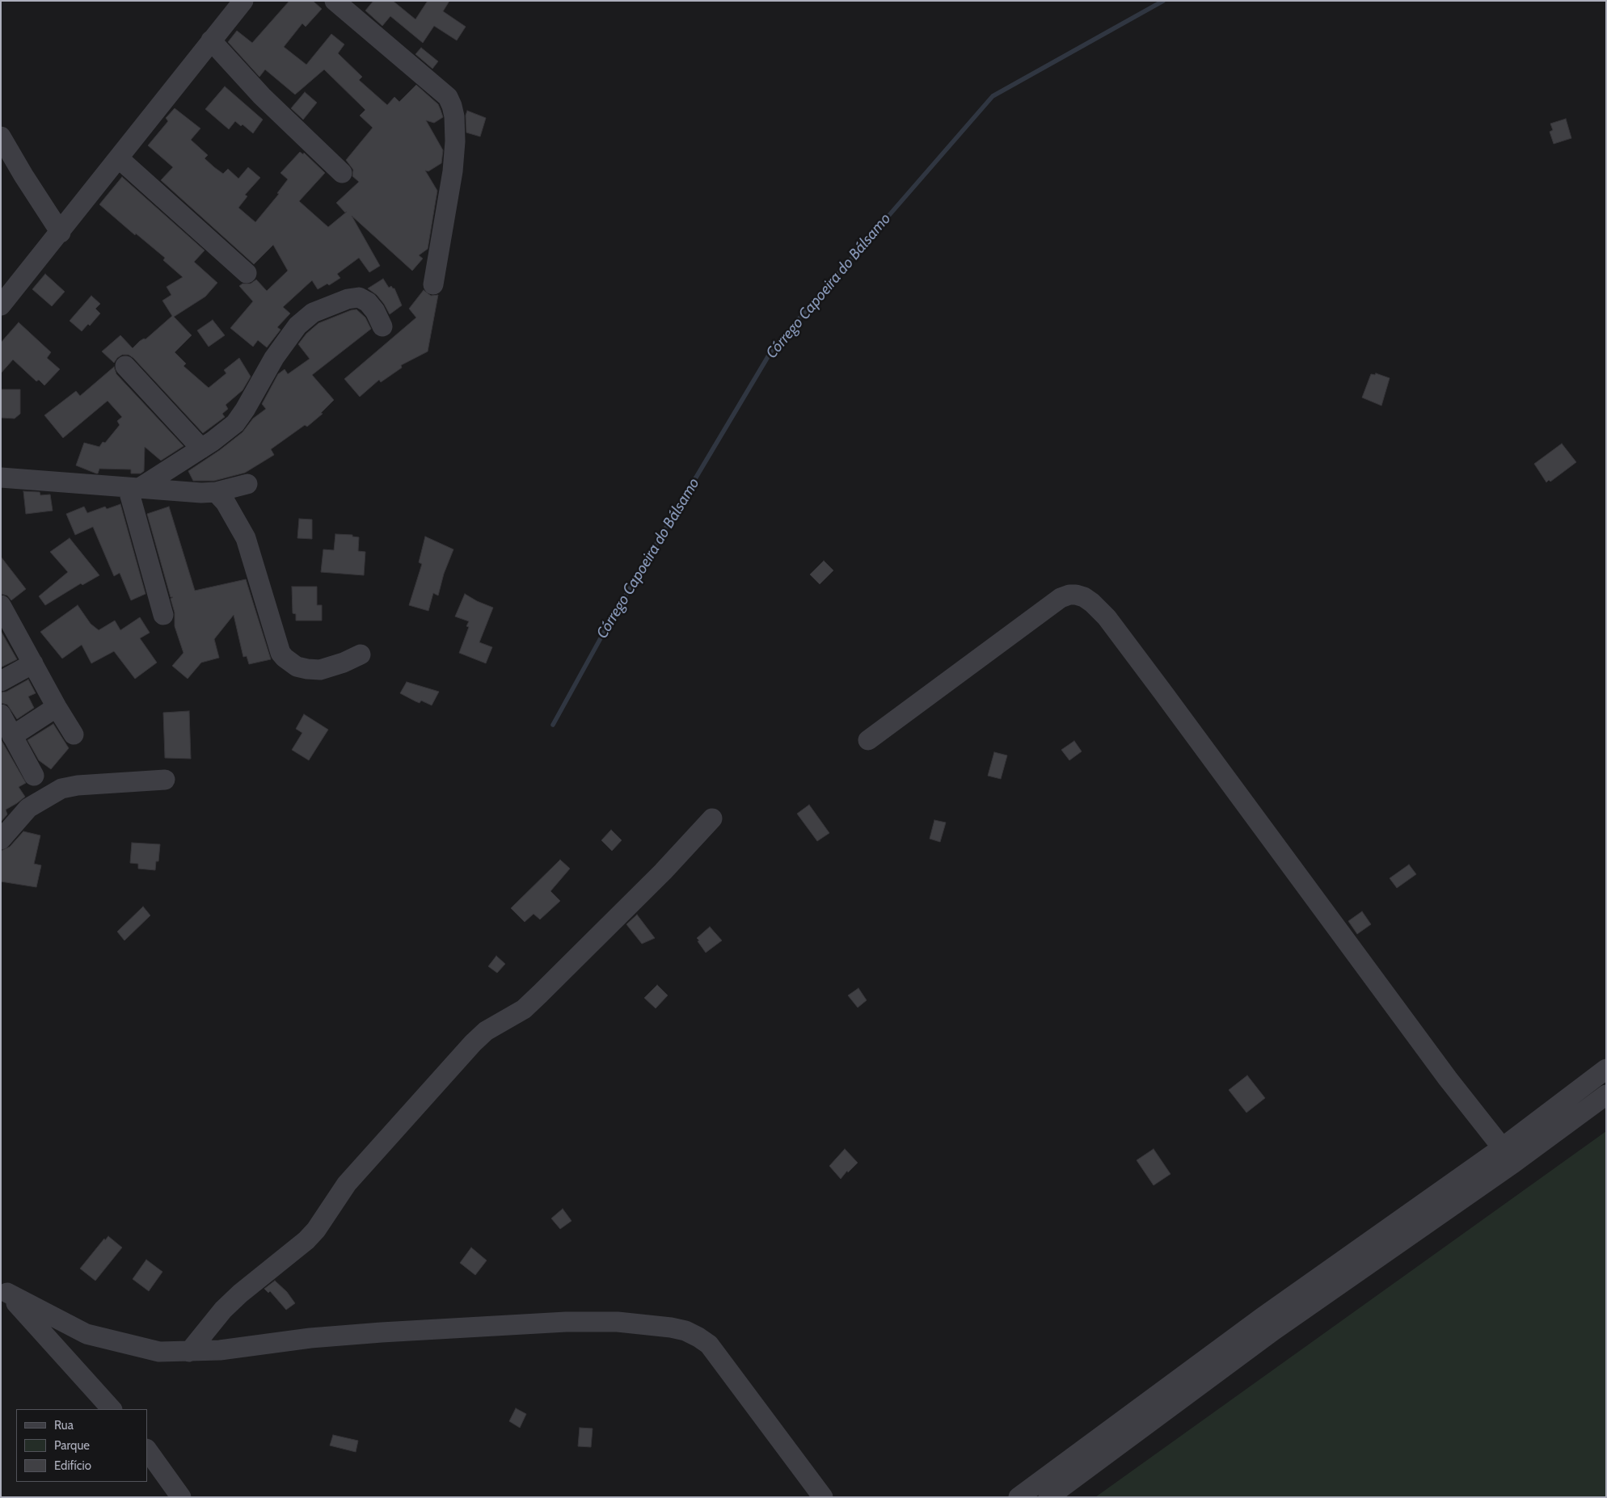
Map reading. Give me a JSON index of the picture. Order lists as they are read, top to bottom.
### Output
{
  "water": ["Córrego Capoeira do Bálsamo"],
  "legend": ["Rua", "Parque", "Edifício"]
}
